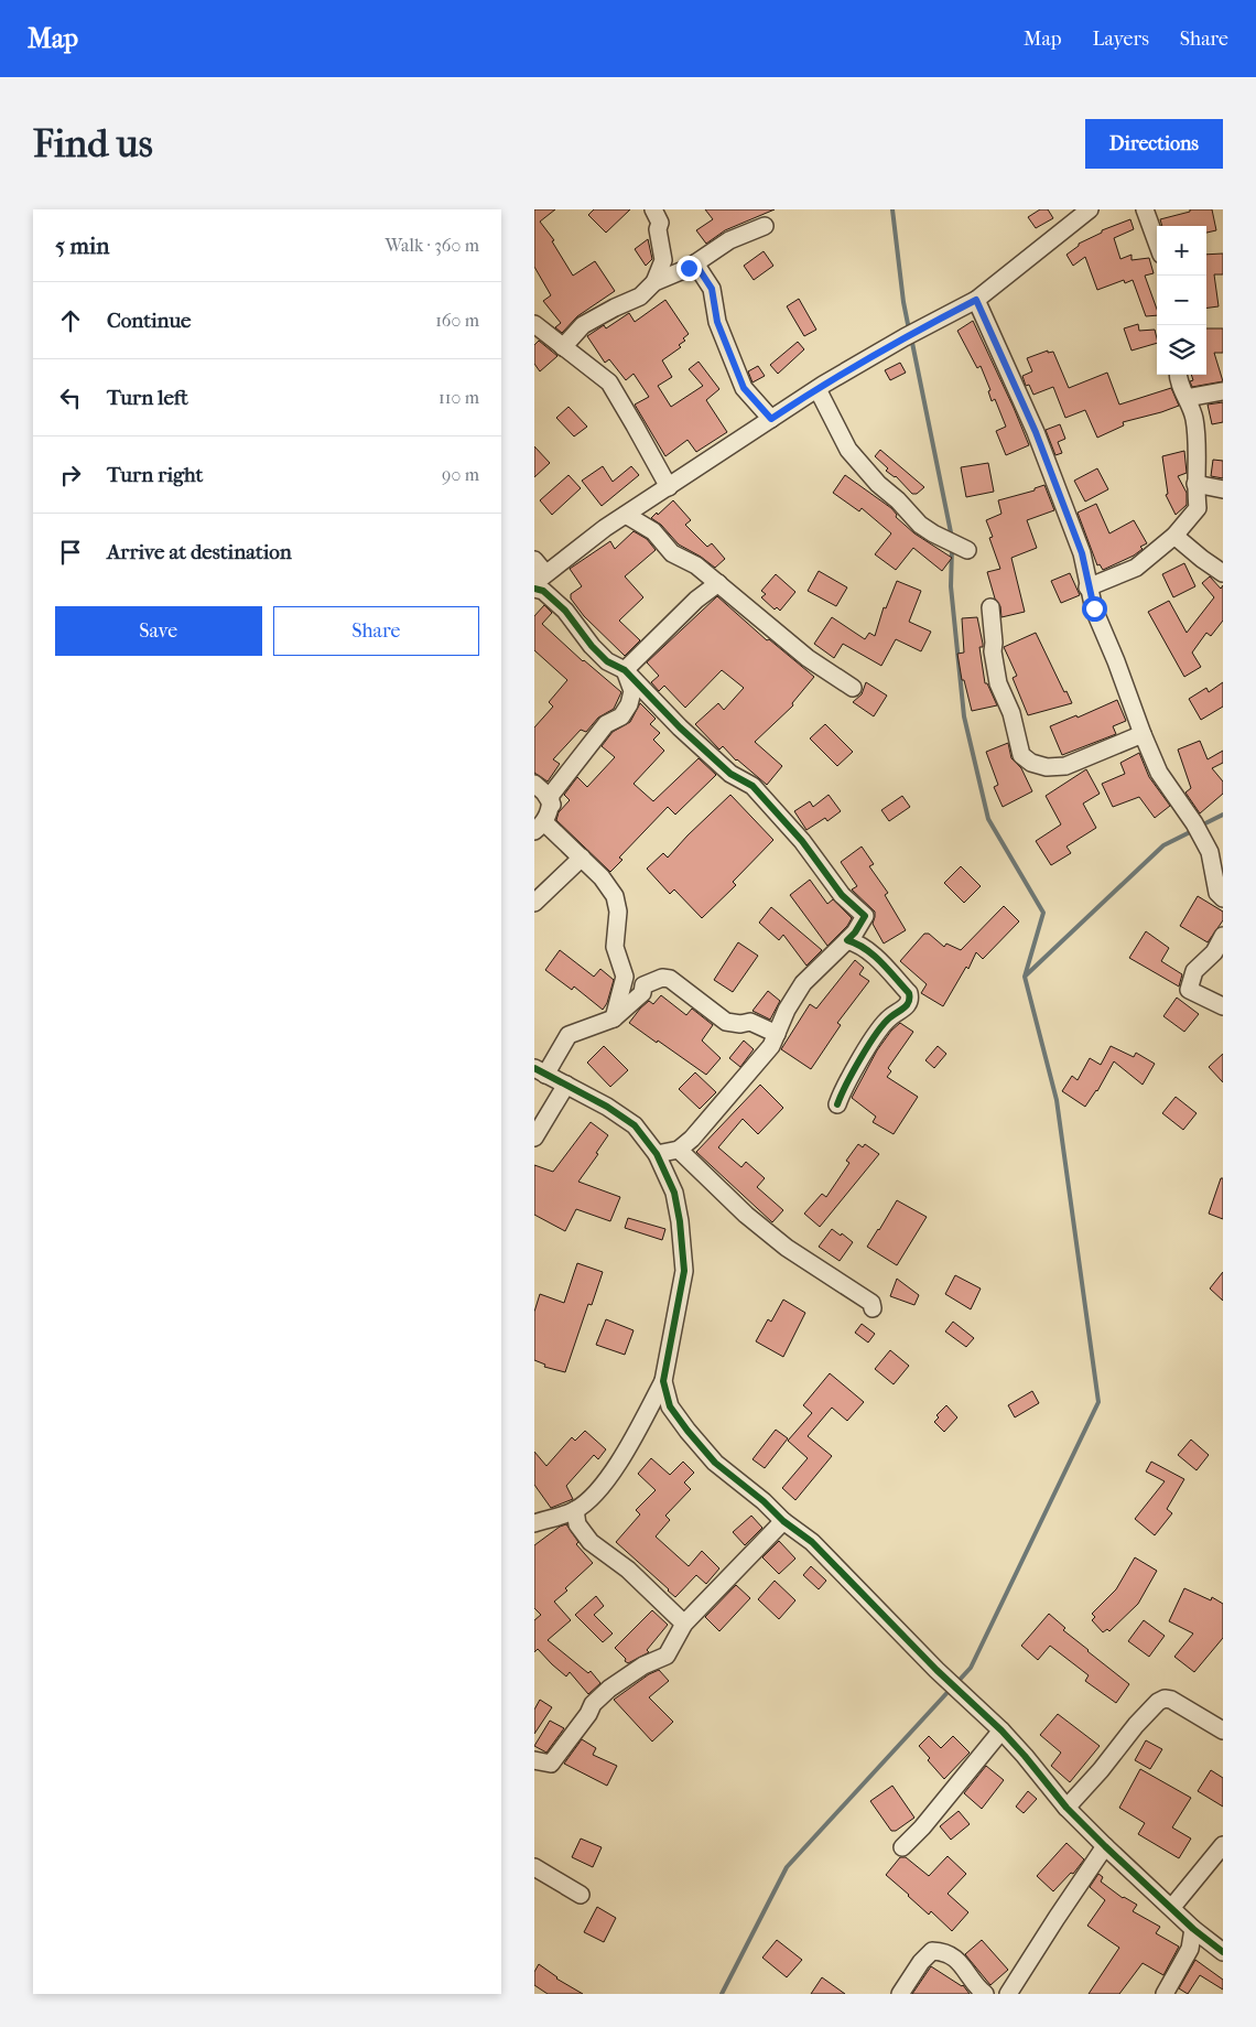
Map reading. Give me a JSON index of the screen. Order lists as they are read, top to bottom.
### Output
{
  "page": {
    "header": "Map",
    "nav": ["Map", "Layers", "Share"],
    "buttons": [
      "Directions",
      ["Save", "Share"]
    ],
    "title": "Find us",
    "heading": ["5 min", "Walk · 360 m"],
    "map_buttons": ["+", "−"],
    "list": [
      ["Continue", "160 m"],
      ["Turn left", "110 m"],
      ["Turn right", "90 m"],
      "Arrive at destination"
    ]
  }
}
